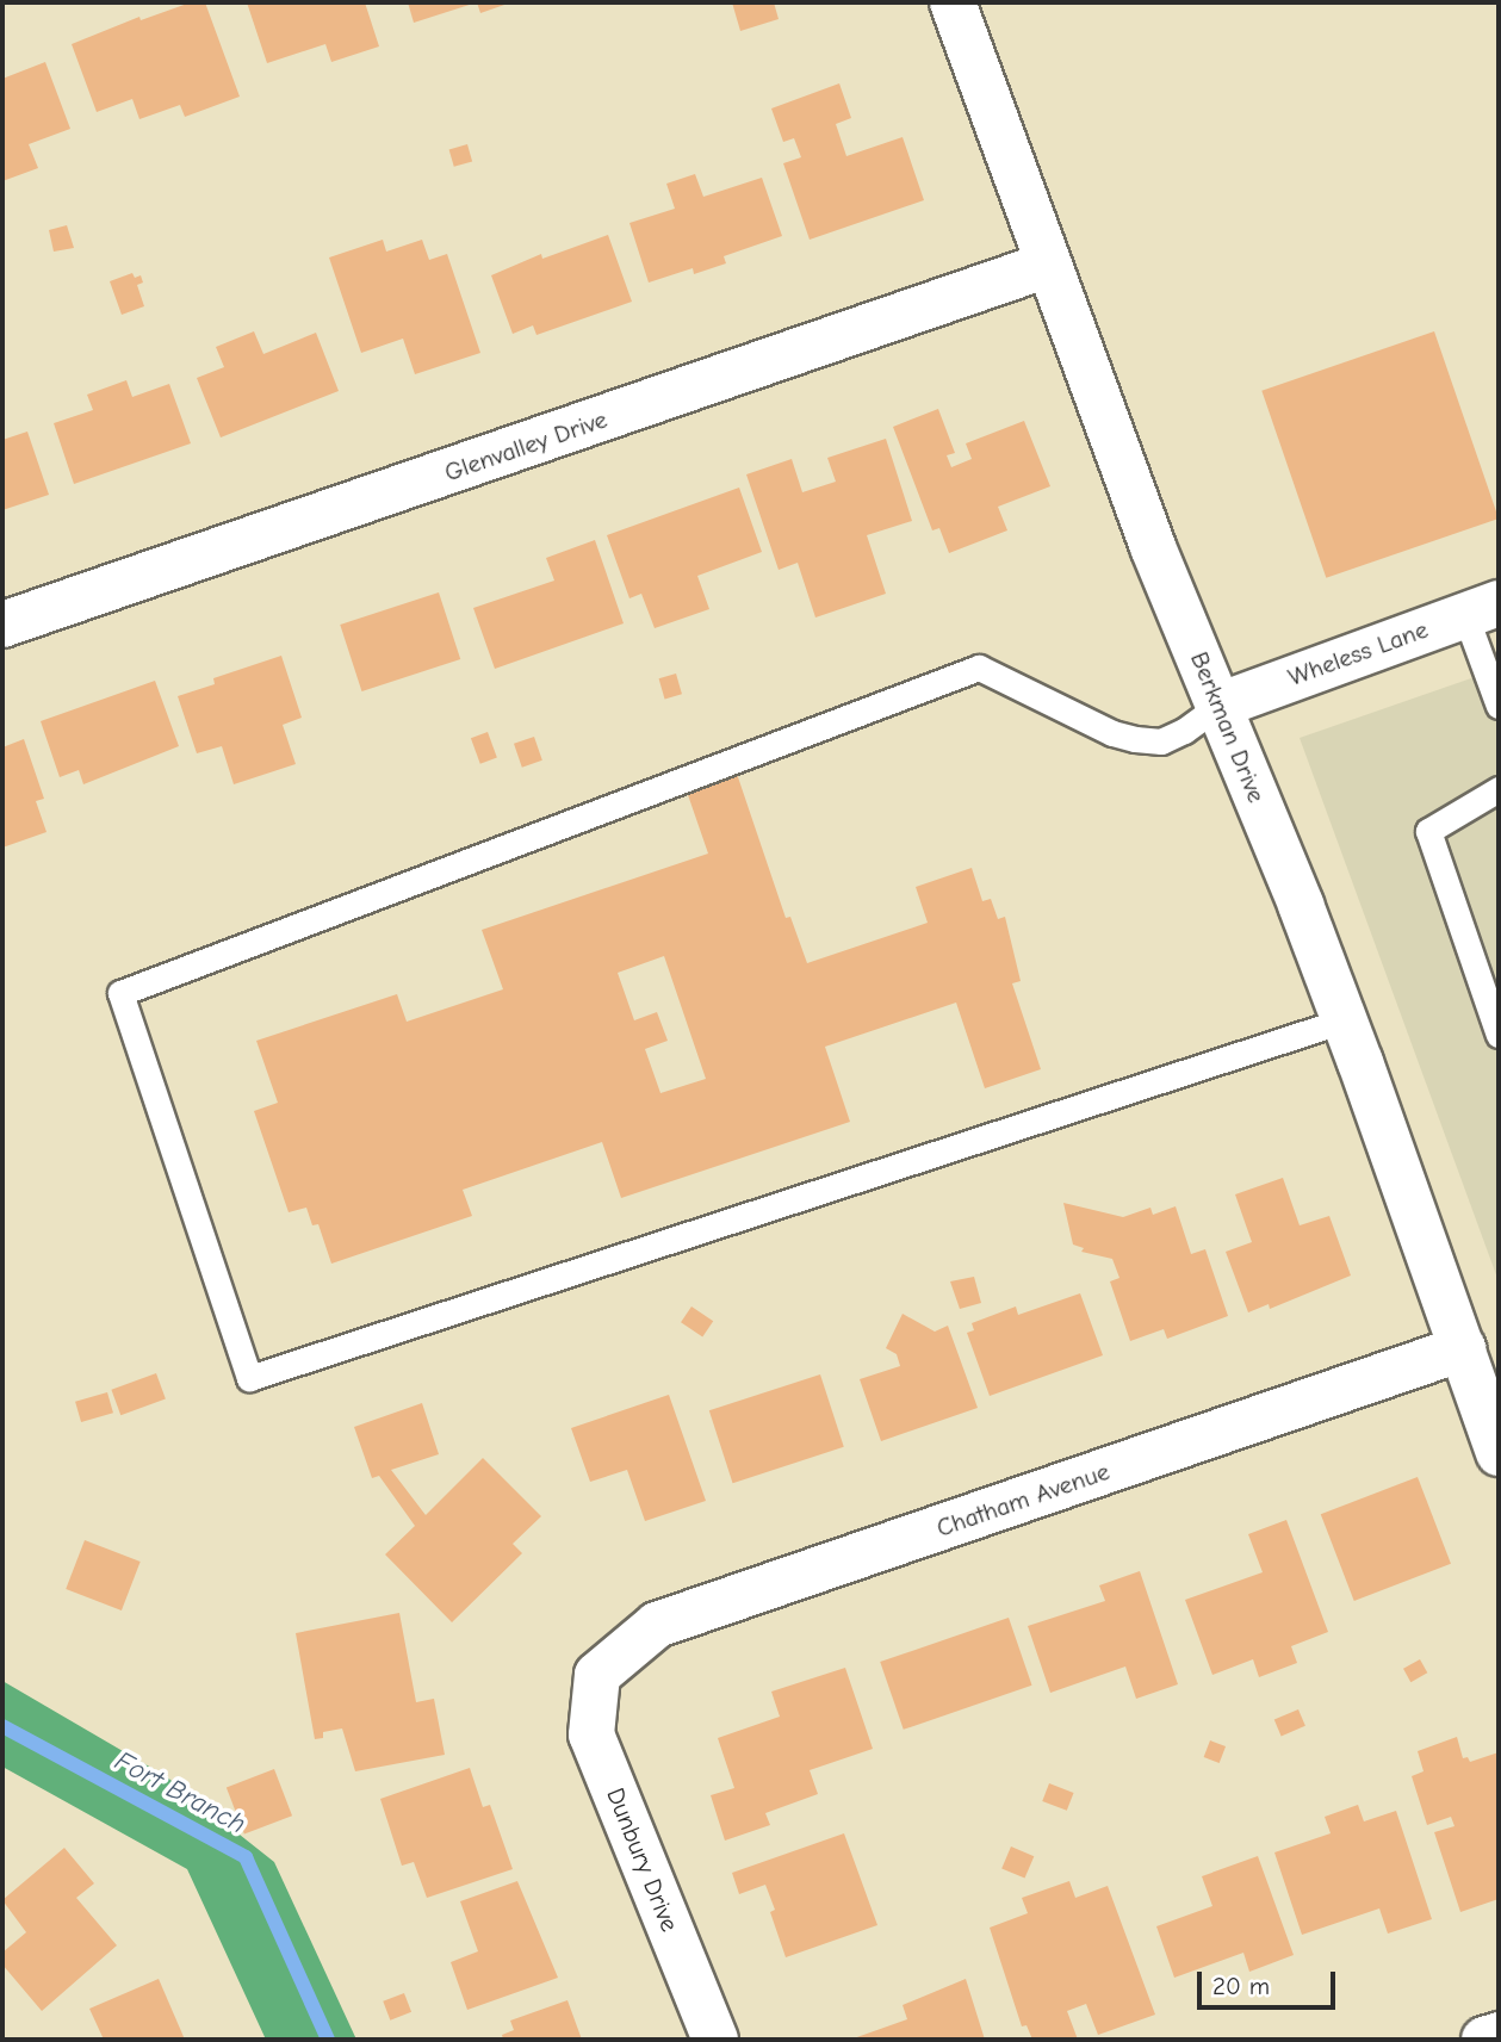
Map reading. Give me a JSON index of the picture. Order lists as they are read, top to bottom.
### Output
{
  "streets": {
    "street": [
      "Glenvalley Drive",
      "Wheless Lane",
      "Berkman Drive",
      "Chatham Avenue",
      "Dunbury Drive"
    ]
  },
  "crossings": [
    ["Glenvalley Drive", "Berkman Drive"],
    ["Wheless Lane", "Berkman Drive"],
    ["Berkman Drive", "Chatham Avenue"],
    ["Chatham Avenue", "Dunbury Drive"]
  ],
  "water": ["Fort Branch"],
  "scale_bar": "20 m"
}
